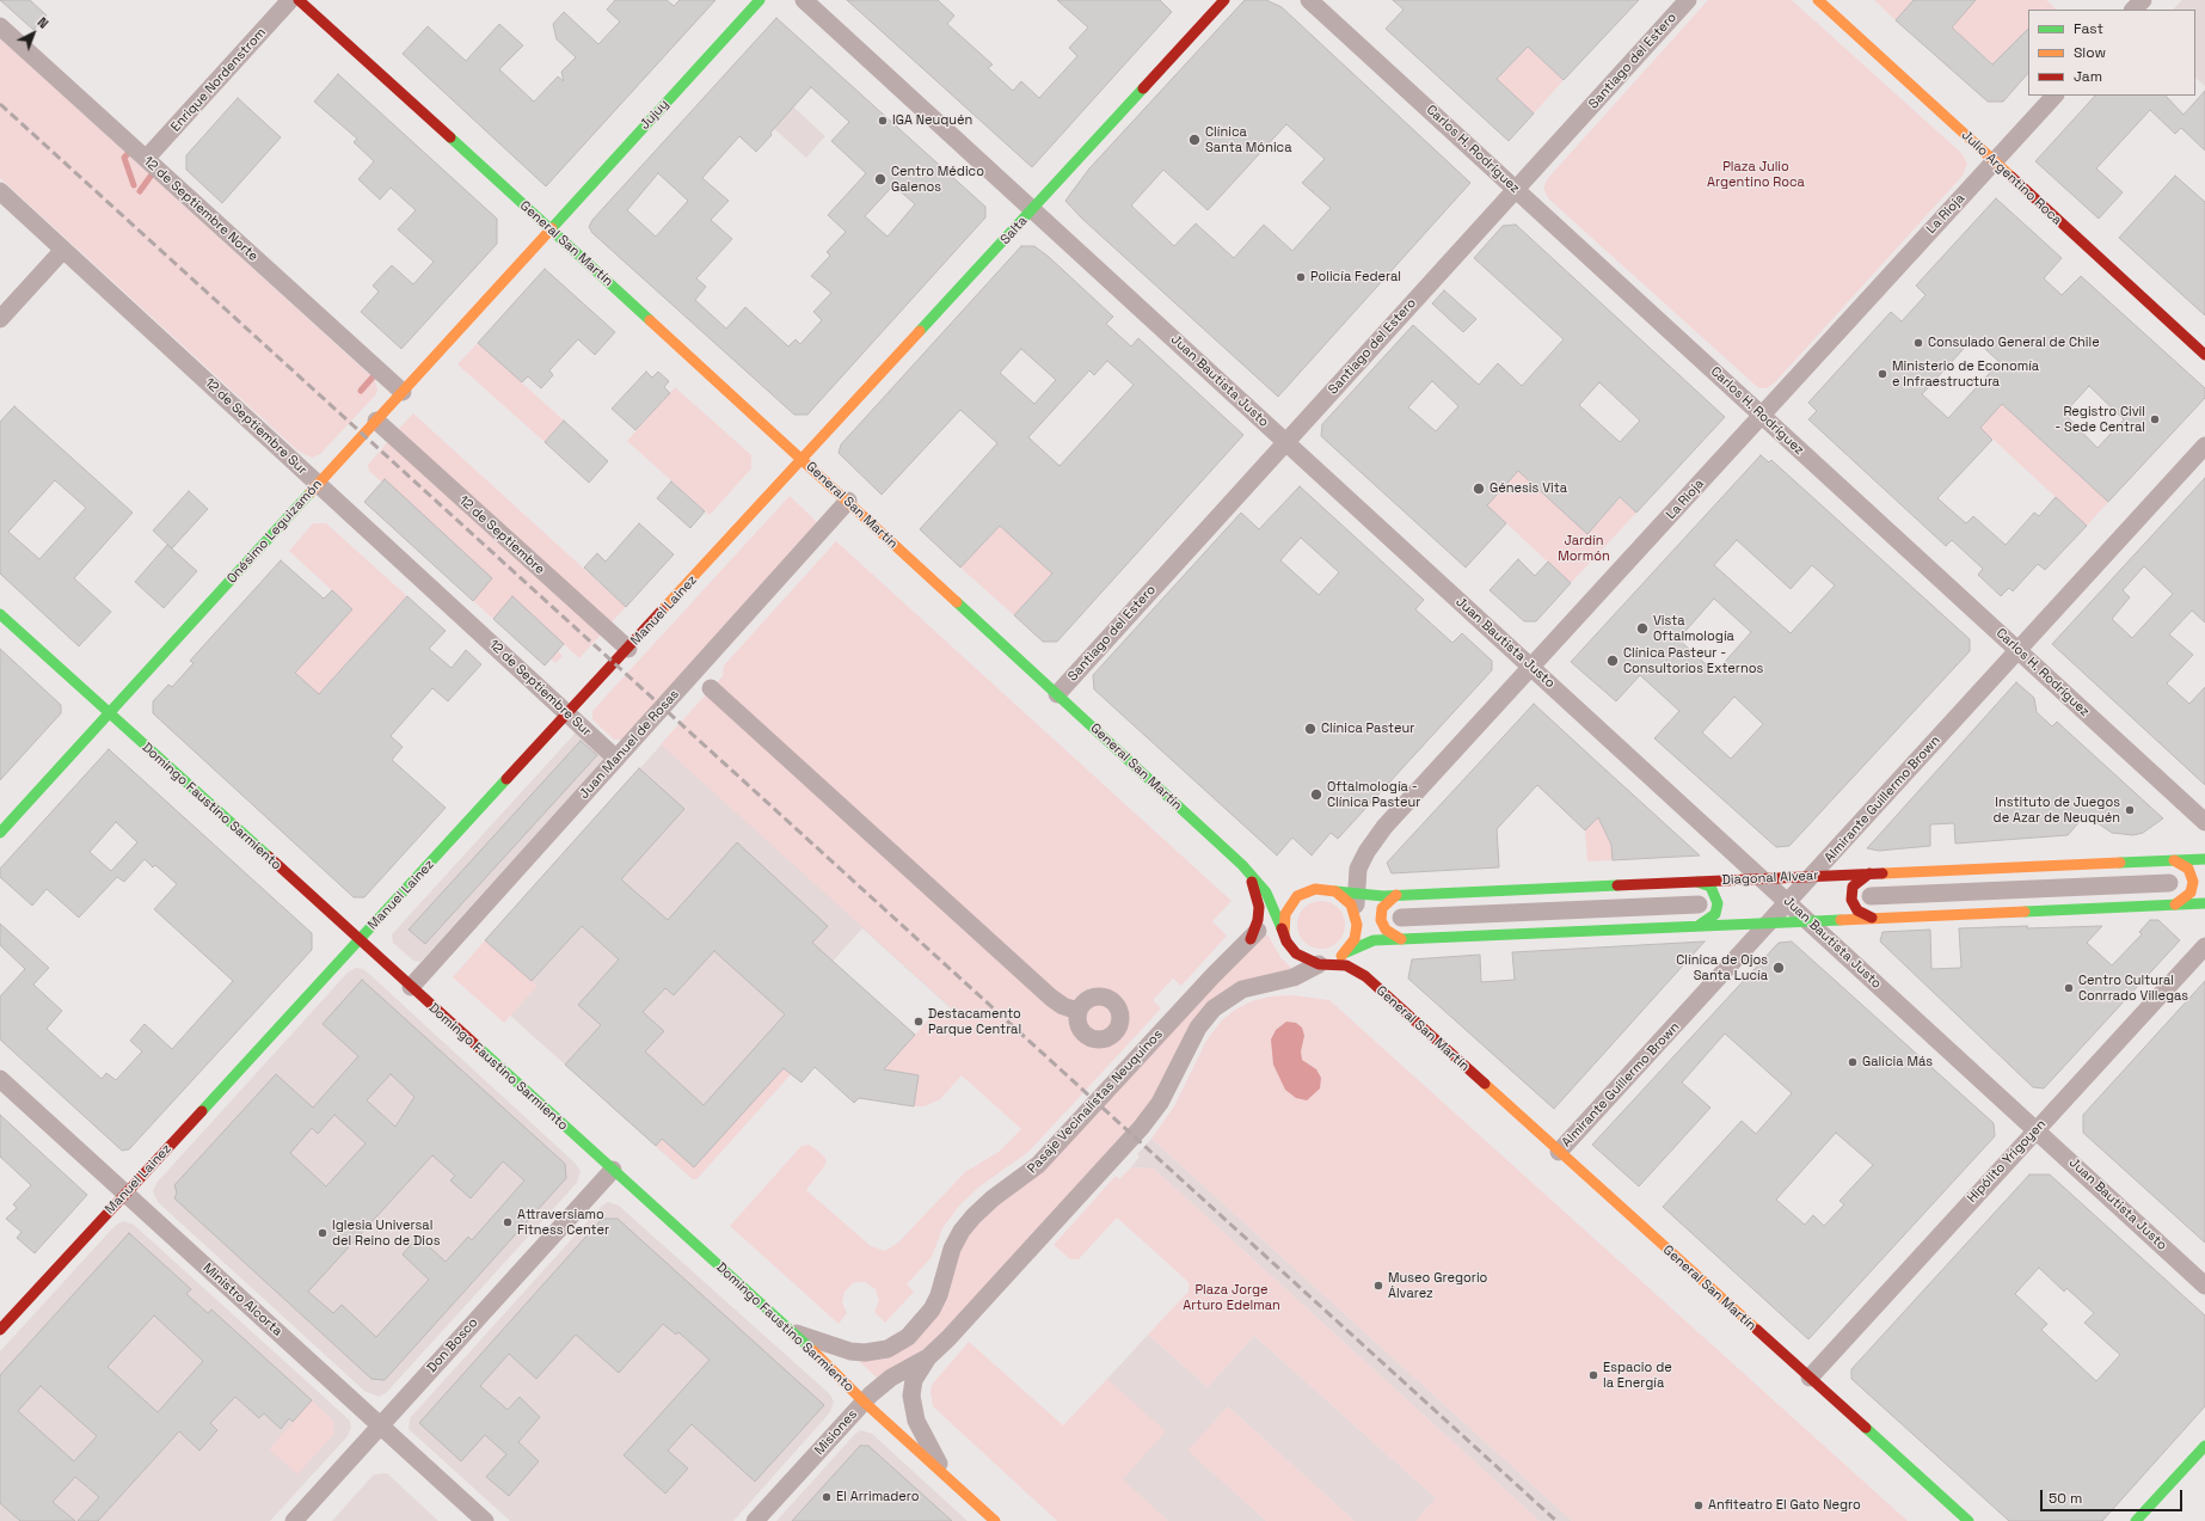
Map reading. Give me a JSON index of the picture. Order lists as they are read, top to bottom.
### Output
{
  "streets": {
    "main road": [
      "Jujuy",
      "Julio Argentino Roca",
      "Salta",
      "General San Martín",
      "Onésimo Leguizamón",
      "Manuel Lainez",
      "Domingo Faustino Sarmiento",
      "Diagonal Alvear"
    ],
    "street": [
      "Santiago del Estero",
      "Enrique Nordenstrom",
      "Carlos H. Rodríguez",
      "12 de Septiembre Norte",
      "La Rioja",
      "Juan Bautista Justo",
      "12 de Septiembre Sur",
      "12 de Septiembre",
      "Juan Manuel de Rosas",
      "Almirante Guillermo Brown",
      "Pasaje Vecinalistas Neuquinos",
      "Hipólito Yrigoyen",
      "Ministro Alcorta",
      "Don Bosco",
      "Misiones"
    ]
  },
  "crossings": [
    ["Santiago del Estero", "Carlos H. Rodríguez"],
    ["Santiago del Estero", "General San Martín"],
    ["Santiago del Estero", "Juan Bautista Justo"],
    ["Enrique Nordenstrom", "12 de Septiembre Norte"],
    ["Jujuy", "General San Martín"],
    ["Jujuy", "Onésimo Leguizamón"],
    ["Carlos H. Rodríguez", "La Rioja"],
    ["Carlos H. Rodríguez", "Almirante Guillermo Brown"],
    ["Julio Argentino Roca", "La Rioja"],
    ["12 de Septiembre Norte", "Onésimo Leguizamón"],
    ["La Rioja", "General San Martín"],
    ["La Rioja", "Juan Bautista Justo"],
    ["La Rioja", "Diagonal Alvear"],
    ["La Rioja", "Pasaje Vecinalistas Neuquinos"],
    ["Salta", "General San Martín"],
    ["Salta", "Juan Bautista Justo"],
    ["Salta", "Manuel Lainez"],
    ["General San Martín", "Onésimo Leguizamón"],
    ["General San Martín", "Manuel Lainez"],
    ["General San Martín", "Juan Manuel de Rosas"],
    ["General San Martín", "Almirante Guillermo Brown"],
    ["General San Martín", "Diagonal Alvear"],
    ["General San Martín", "Pasaje Vecinalistas Neuquinos"],
    ["General San Martín", "Hipólito Yrigoyen"],
    ["Juan Bautista Justo", "Almirante Guillermo Brown"],
    ["Juan Bautista Justo", "Diagonal Alvear"],
    ["Juan Bautista Justo", "Hipólito Yrigoyen"],
    ["12 de Septiembre Sur", "Onésimo Leguizamón"],
    ["12 de Septiembre Sur", "Manuel Lainez"],
    ["12 de Septiembre Sur", "Juan Manuel de Rosas"],
    ["Onésimo Leguizamón", "12 de Septiembre"],
    ["Onésimo Leguizamón", "Domingo Faustino Sarmiento"],
    ["12 de Septiembre", "Manuel Lainez"],
    ["Manuel Lainez", "Domingo Faustino Sarmiento"],
    ["Manuel Lainez", "Ministro Alcorta"],
    ["Juan Manuel de Rosas", "Domingo Faustino Sarmiento"],
    ["Almirante Guillermo Brown", "Diagonal Alvear"],
    ["Domingo Faustino Sarmiento", "Pasaje Vecinalistas Neuquinos"],
    ["Domingo Faustino Sarmiento", "Don Bosco"],
    ["Domingo Faustino Sarmiento", "Misiones"],
    ["Diagonal Alvear", "Pasaje Vecinalistas Neuquinos"],
    ["Ministro Alcorta", "Don Bosco"]
  ],
  "parks": ["Plaza Julio Argentino Roca", "Jardín Mormón", "Plaza Jorge Arturo Edelman"],
  "places": [
    "IGA Neuquén",
    "Clínica Santa Mónica",
    "Centro Médico Galenos",
    "Policía Federal",
    "Consulado General de Chile",
    "Ministerio de Economía e Infraestructura",
    "Registro Civil - Sede Central",
    "Génesis Vita",
    "Vista Oftalmología",
    "Clínica Pasteur - Consultorios Externos",
    "Clínica Pasteur",
    "Oftalmología - Clínica Pasteur",
    "Instituto de Juegos de Azar de Neuquén",
    "Clínica de Ojos Santa Lucía",
    "Centro Cultural Conrrado Villegas",
    "Destacamento Parque Central",
    "Galicia Más",
    "Attraversiamo Fitness Center",
    "Iglesia Universal del Reino de Dios",
    "Museo Gregorio Álvarez",
    "Espacio de la Energía",
    "El Arrimadero",
    "Anfiteatro El Gato Negro"
  ],
  "legend": ["Fast", "Slow", "Jam"],
  "scale_bar": "50 m",
  "north": "top right"
}
